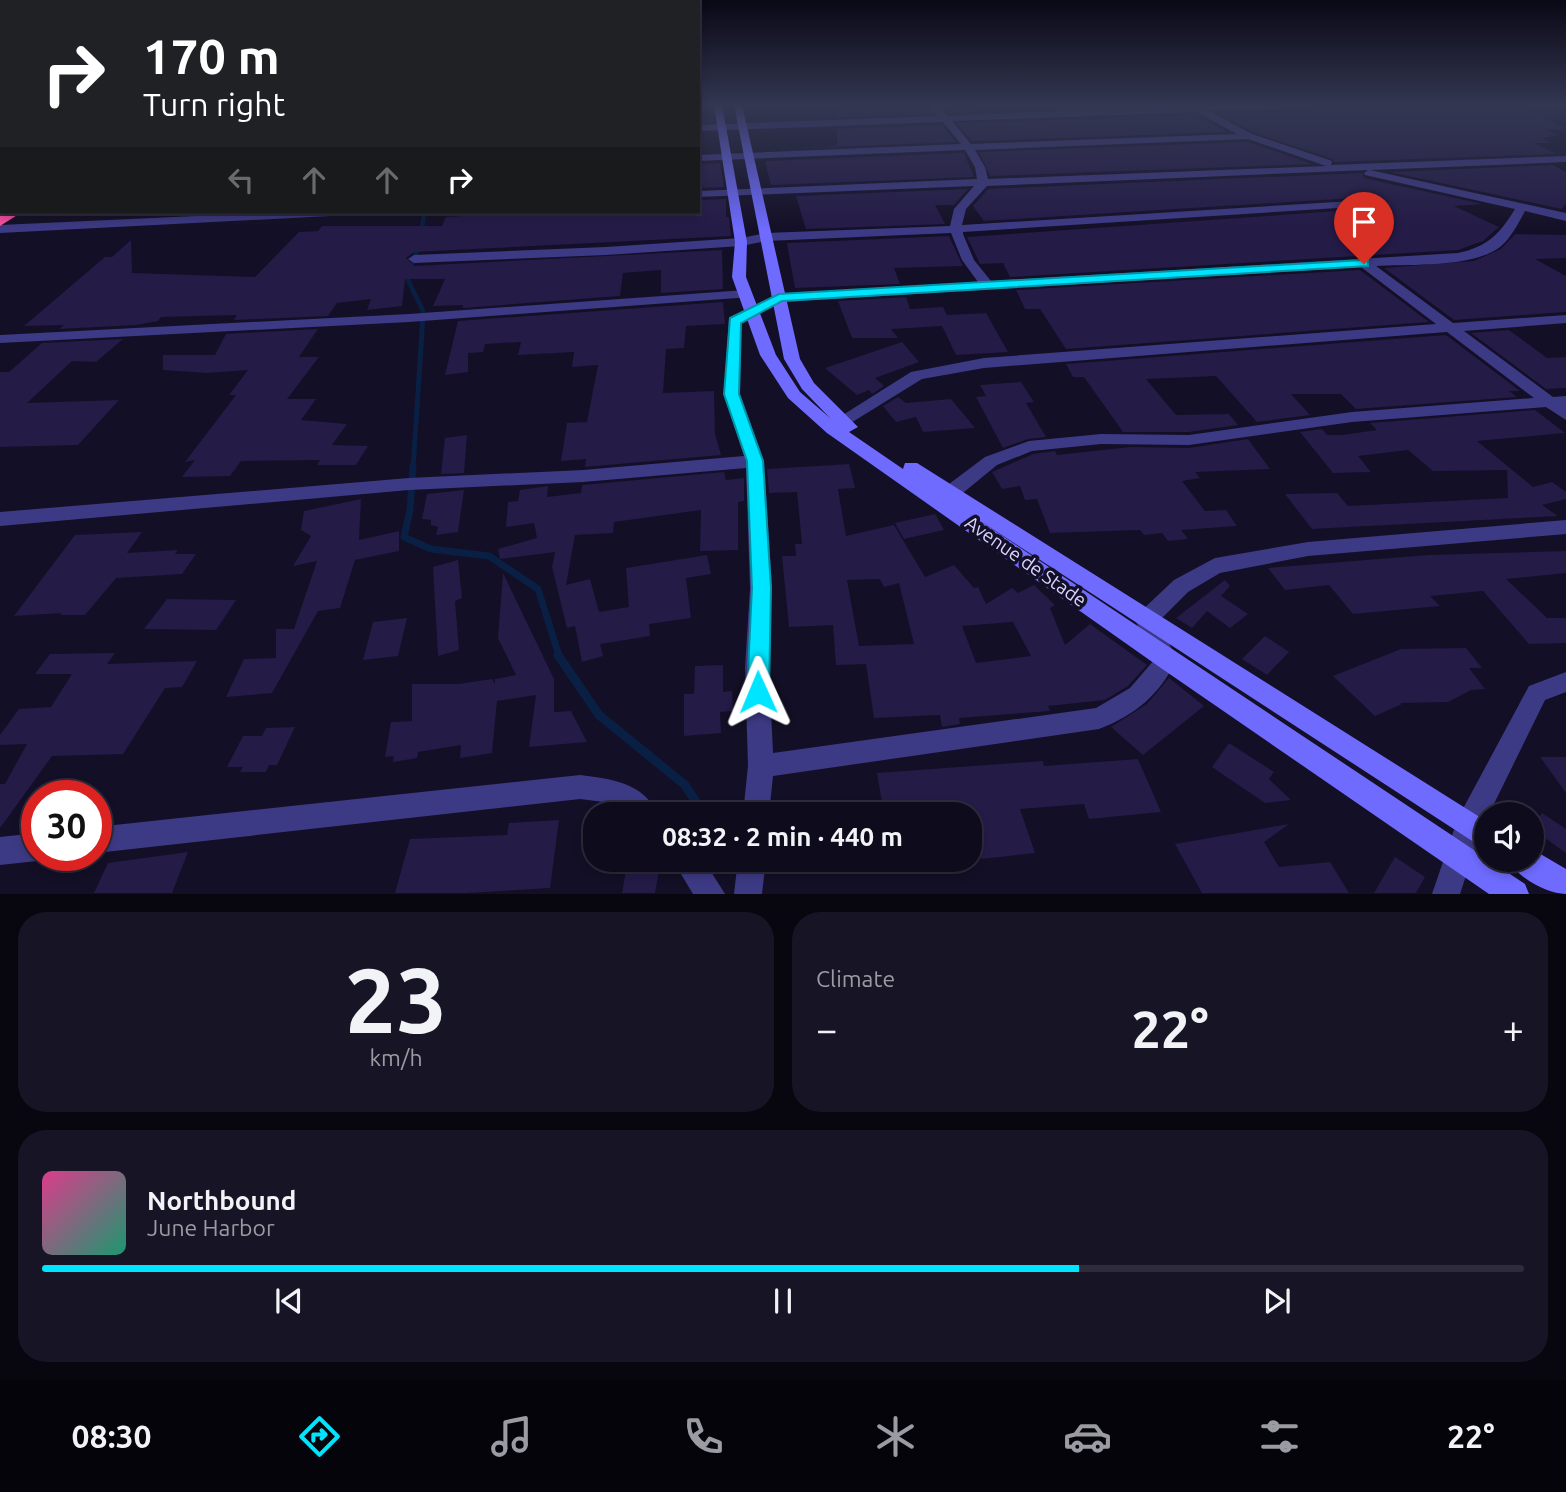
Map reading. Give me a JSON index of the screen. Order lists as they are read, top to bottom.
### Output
{
  "streets": {
    "street": ["Avenue de Stade"]
  },
  "page": {
    "turn": ["170 m", "Turn right"],
    "limit": "30",
    "trip": "08:32 · 2 min · 440 m",
    "tile": [
      ["23", "km/h"],
      "Climate"
    ],
    "heat": ["−", "22°", "+"],
    "song": ["Northbound", "June Harbor"],
    "tabs": ["08:30", "22°"]
  }
}
